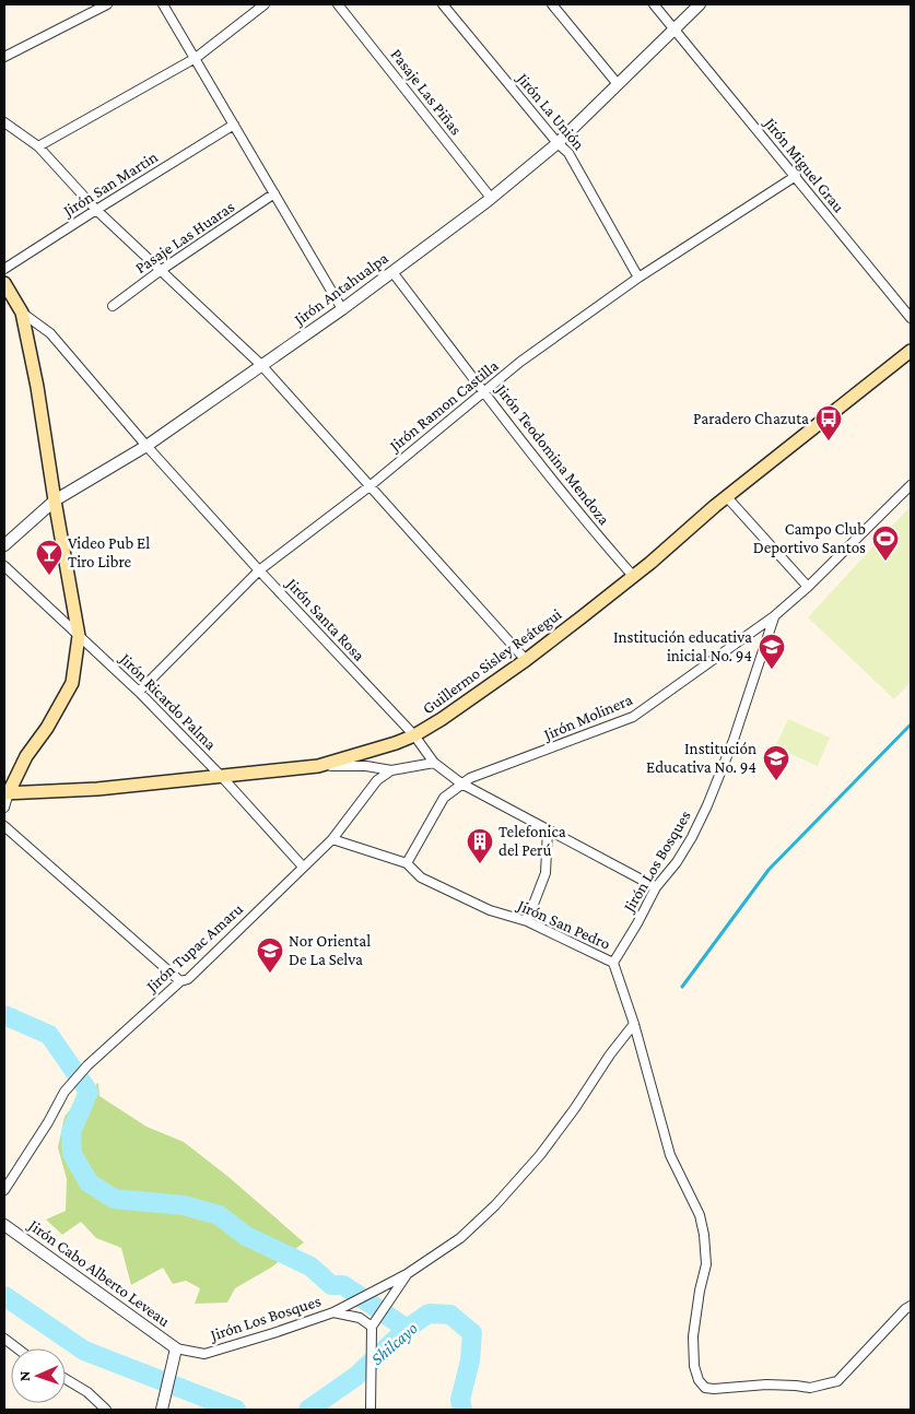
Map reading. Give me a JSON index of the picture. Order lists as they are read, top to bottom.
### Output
{
  "streets": {
    "main road": ["Guillermo Sisley Reátegui"],
    "street": [
      "Pasaje Las Piñas",
      "Jirón La Unión",
      "Jirón Miguel Grau",
      "Jirón San Martin",
      "Pasaje Las Huaras",
      "Jirón Antahualpa",
      "Jirón Ramon Castilla",
      "Jirón Teodomina Mendoza",
      "Jirón Santa Rosa",
      "Jirón Ricardo Palma",
      "Jirón Molinera",
      "Jirón Los Bosques",
      "Jirón San Pedro",
      "Jirón Tupac Amaru",
      "Jirón Cabo Alberto Leveau"
    ]
  },
  "crossings": [
    ["Pasaje Las Piñas", "Jirón Antahualpa"],
    ["Jirón La Unión", "Jirón Antahualpa"],
    ["Jirón La Unión", "Jirón Ramon Castilla"],
    ["Jirón Miguel Grau", "Jirón Antahualpa"],
    ["Jirón Miguel Grau", "Jirón Ramon Castilla"],
    ["Jirón Antahualpa", "Jirón Teodomina Mendoza"],
    ["Jirón Antahualpa", "Jirón Santa Rosa"],
    ["Jirón Ramon Castilla", "Jirón Teodomina Mendoza"],
    ["Jirón Ramon Castilla", "Jirón Santa Rosa"],
    ["Jirón Ramon Castilla", "Jirón Ricardo Palma"],
    ["Jirón Teodomina Mendoza", "Guillermo Sisley Reátegui"],
    ["Jirón Santa Rosa", "Guillermo Sisley Reátegui"],
    ["Jirón Santa Rosa", "Jirón Molinera"],
    ["Jirón Santa Rosa", "Jirón Los Bosques"],
    ["Guillermo Sisley Reátegui", "Jirón Ricardo Palma"],
    ["Jirón Ricardo Palma", "Jirón Tupac Amaru"],
    ["Jirón Molinera", "Jirón Los Bosques"],
    ["Jirón Molinera", "Jirón San Pedro"],
    ["Jirón Los Bosques", "Jirón San Pedro"],
    ["Jirón Los Bosques", "Jirón Cabo Alberto Leveau"],
    ["Jirón San Pedro", "Jirón Tupac Amaru"]
  ],
  "water": ["Shilcayo"],
  "places": {
    "bus stop": ["Paradero Chazuta"],
    "sports": ["Campo Club Deportivo Santos"],
    "bar": ["Video Pub El Tiro Libre"],
    "school or university": ["Institución educativa inicial No. 94", "Institución Educativa No. 94", "Nor Oriental De La Selva"],
    "building": ["Telefonica del Perú"]
  },
  "north": "left"
}
